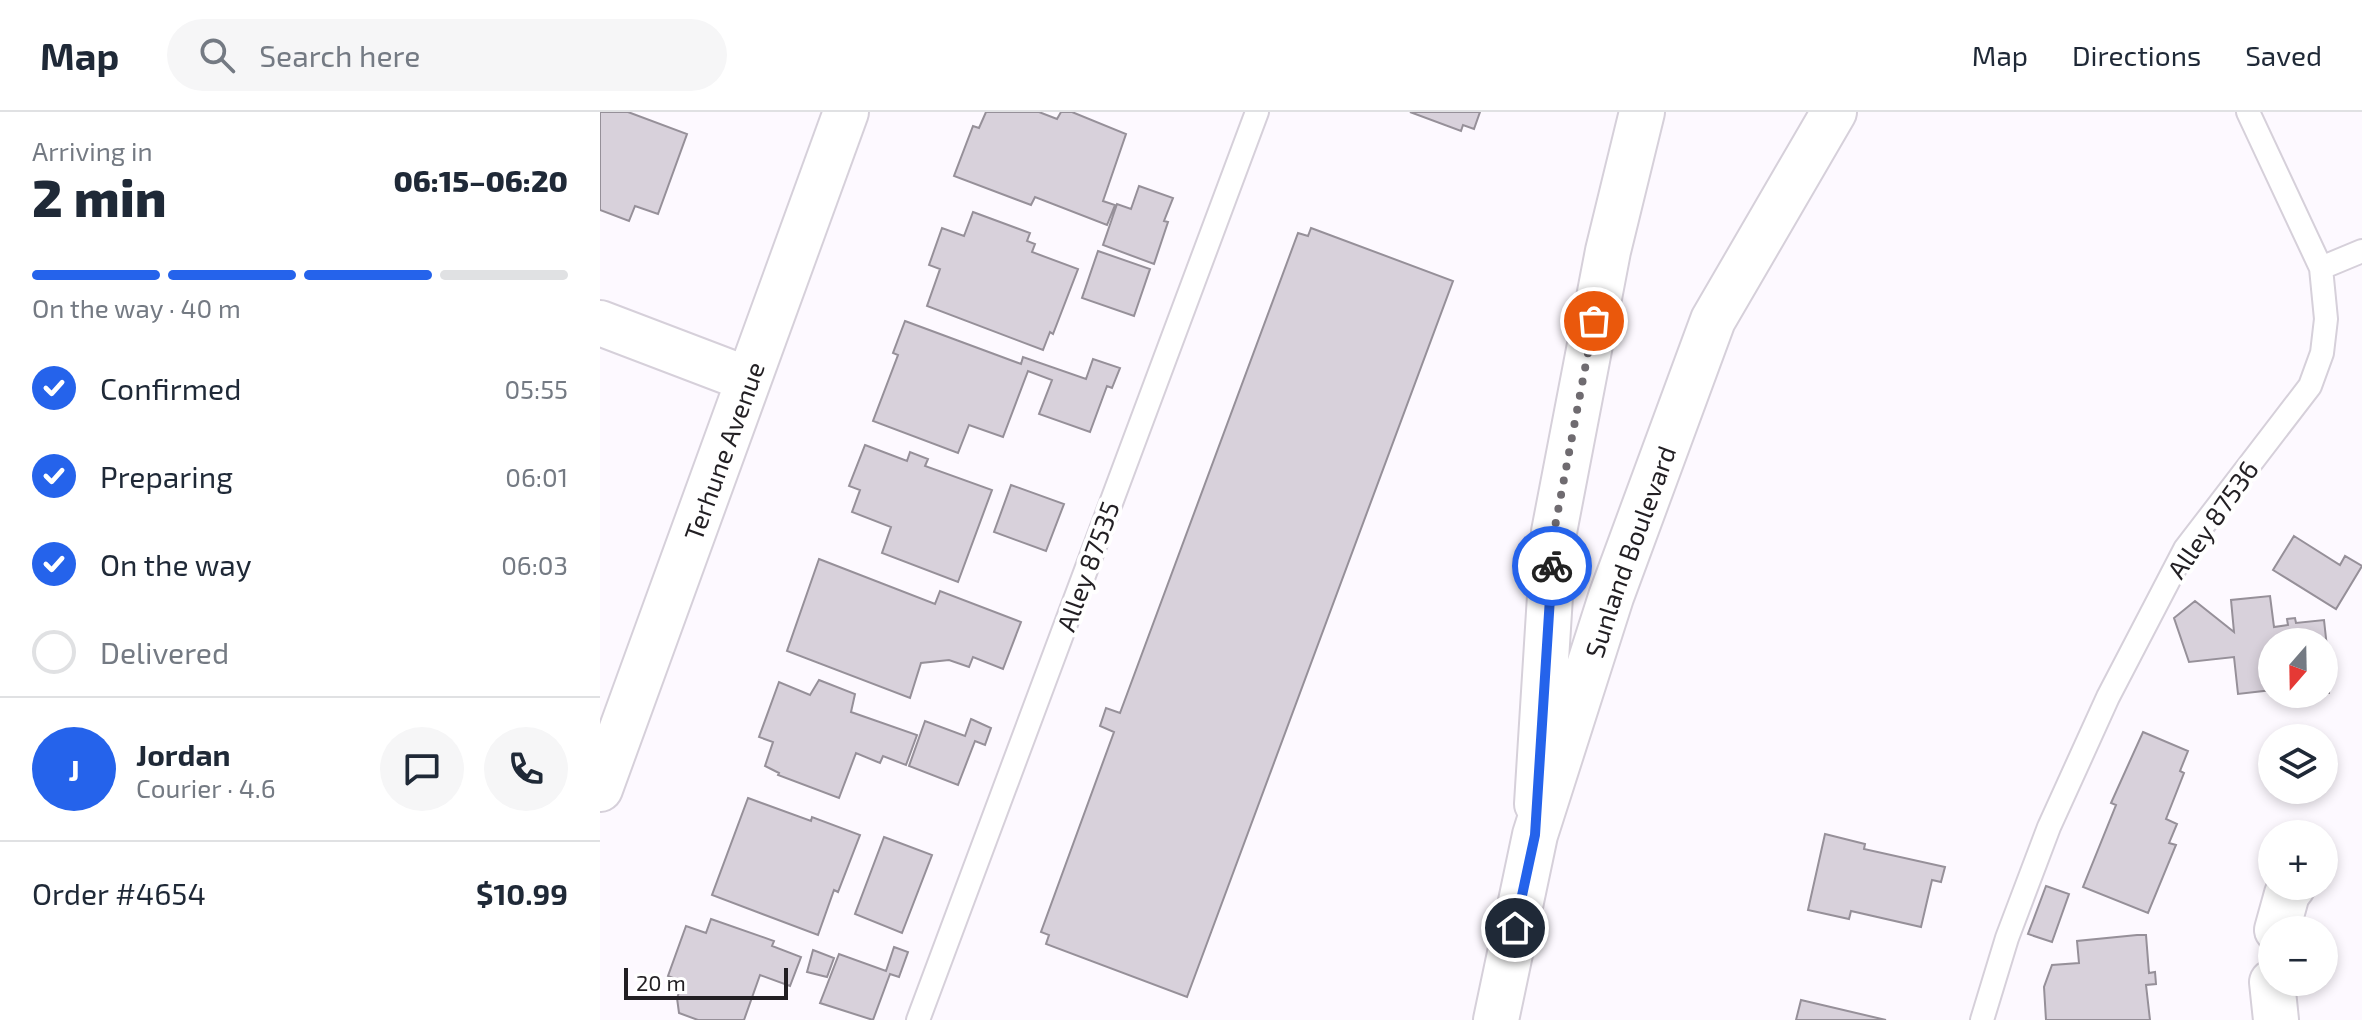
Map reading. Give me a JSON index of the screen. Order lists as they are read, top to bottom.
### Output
{
  "streets": {
    "street": ["Terhune Avenue", "Sunland Boulevard"],
    "lane": ["Alley 87536", "Alley 87535"]
  },
  "scale_bar": "20 m",
  "north": "bottom",
  "page": {
    "header": "Map",
    "search": "Search here",
    "nav": ["Map", "Directions", "Saved"],
    "heading": ["2 min", "Arriving in", "06:15–06:20"],
    "panel": [
      "Jordan",
      "Courier · 4.6",
      "Order #4654",
      "$10.99"
    ],
    "bar": "On the way · 40 m",
    "list": [
      ["Confirmed", "05:55"],
      ["Preparing", "06:01"],
      ["On the way", "06:03"],
      "Delivered"
    ],
    "map_buttons": ["+", "−"],
    "round": "J",
    "scale": "20 m"
  }
}
